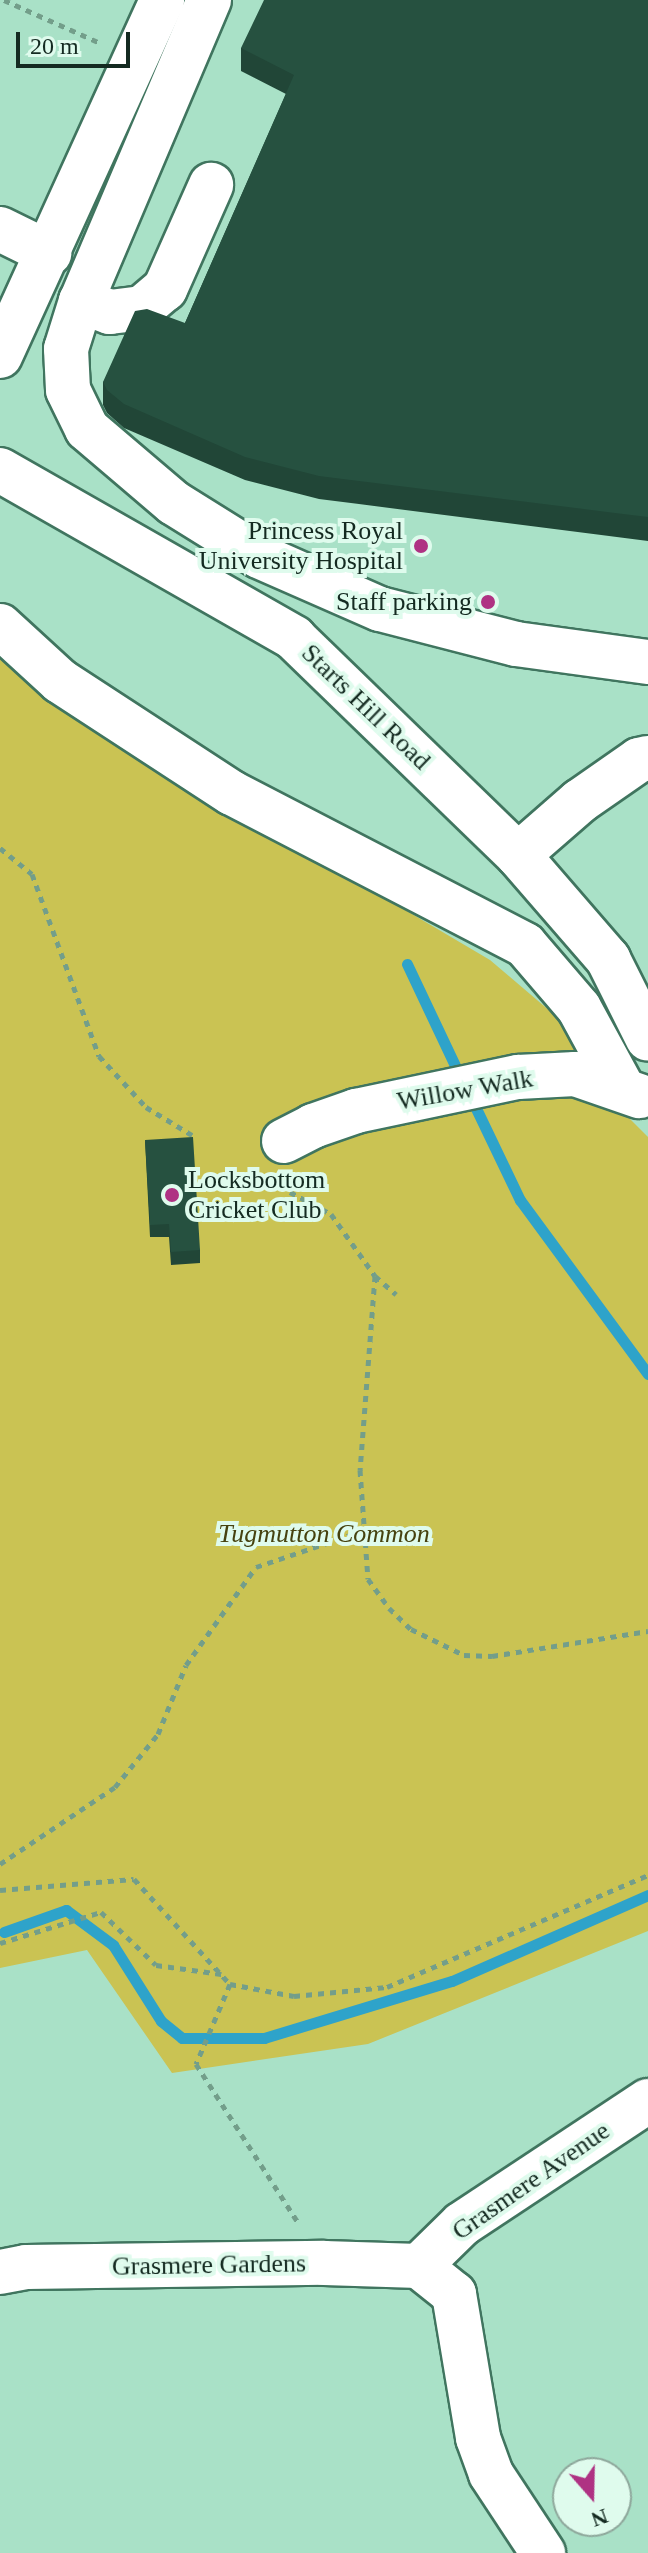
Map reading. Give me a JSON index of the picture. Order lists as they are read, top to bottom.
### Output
{
  "streets": {
    "street": [
      "Starts Hill Road",
      "Willow Walk",
      "Grasmere Avenue",
      "Grasmere Gardens"
    ]
  },
  "crossings": [
    ["Grasmere Avenue", "Grasmere Gardens"]
  ],
  "parks": ["Tugmutton Common"],
  "places": ["Princess Royal University Hospital", "Staff parking", "Locksbottom Cricket Club"],
  "scale_bar": "20 m",
  "north": "bottom"
}
